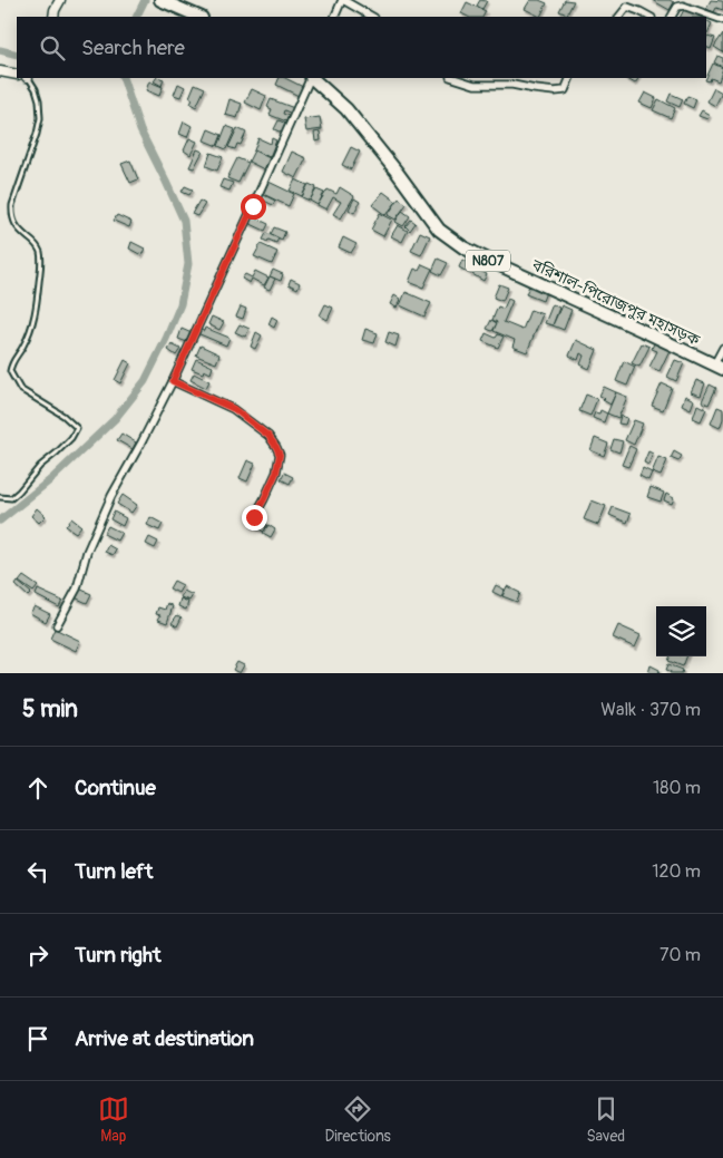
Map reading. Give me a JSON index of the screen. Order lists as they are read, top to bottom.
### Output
{
  "streets": {
    "highway": ["N807", "বরিশাল-পিরোজপুর মহাসড়ক"]
  },
  "page": {
    "search": "Search here",
    "heading": ["5 min", "Walk · 370 m"],
    "list": [
      ["Continue", "180 m"],
      ["Turn left", "120 m"],
      ["Turn right", "70 m"],
      "Arrive at destination"
    ],
    "nav": ["Map", "Directions", "Saved"]
  }
}
